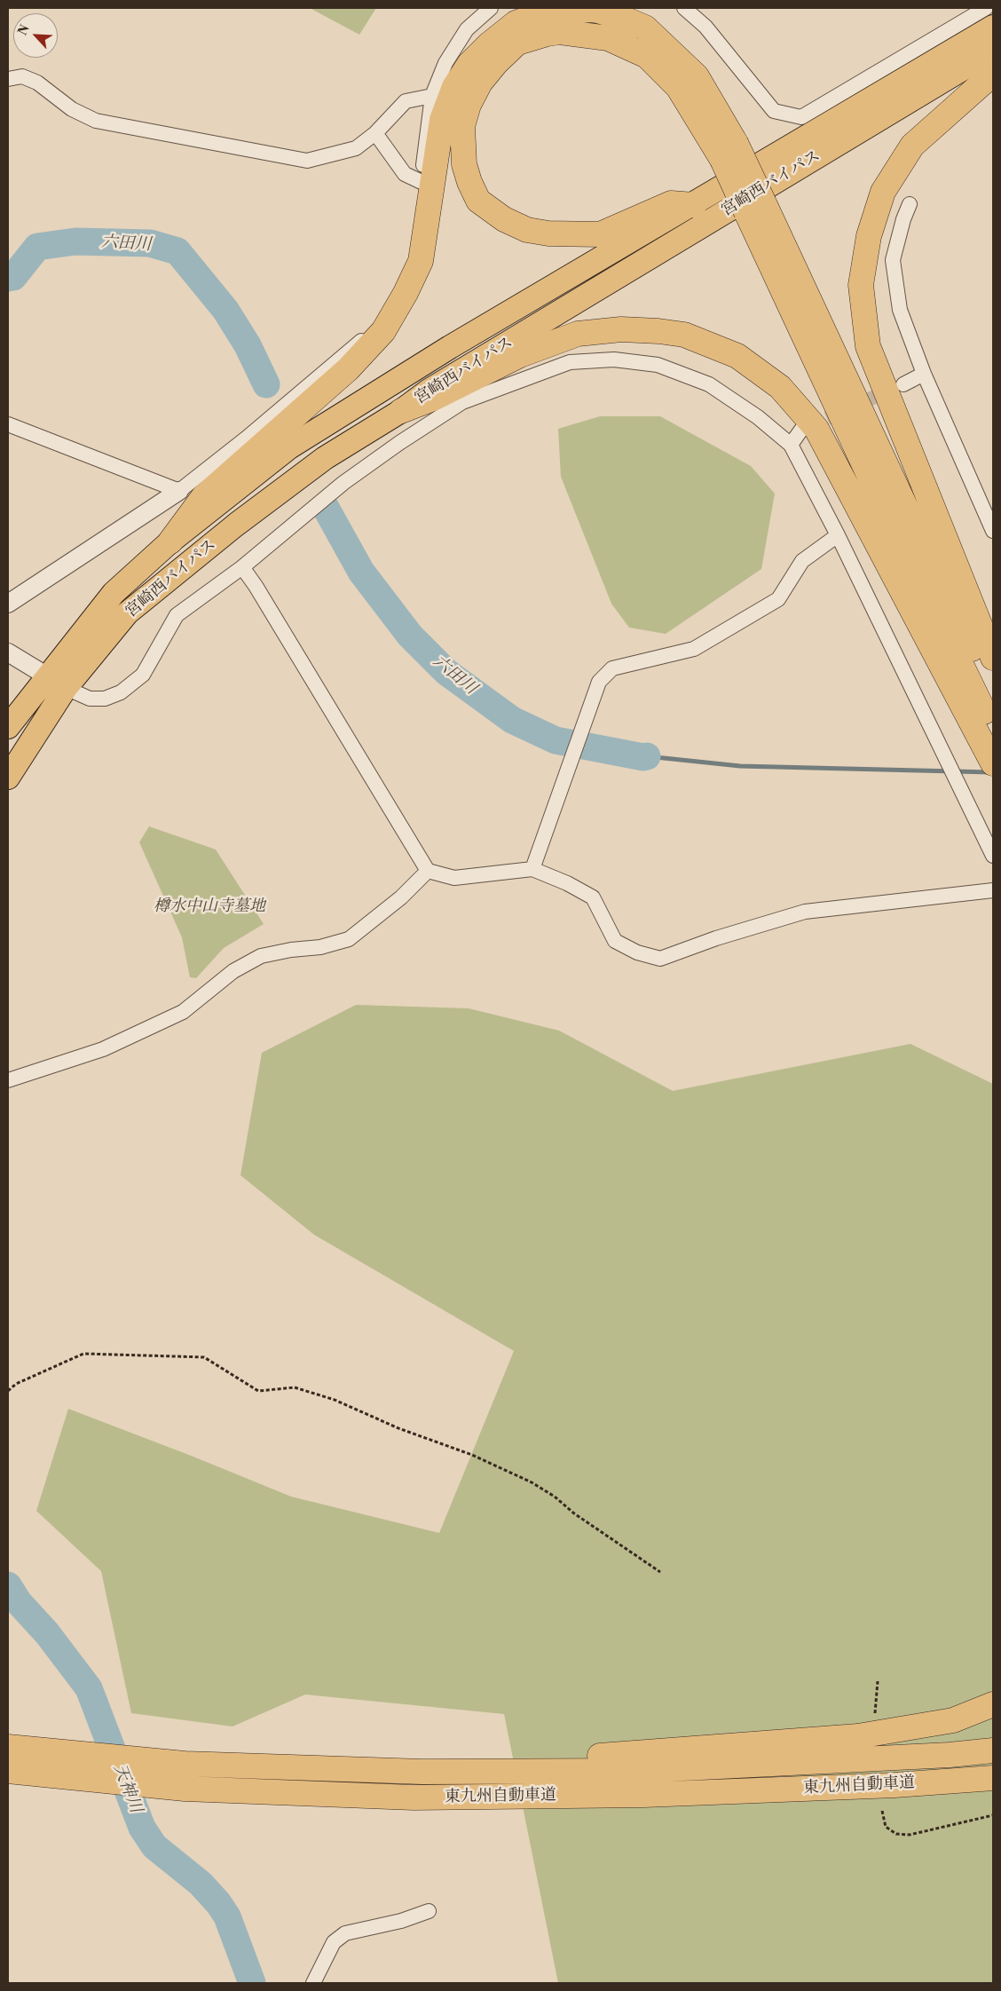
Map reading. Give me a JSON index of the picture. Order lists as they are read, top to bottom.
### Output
{
  "streets": {
    "highway": ["宮崎西バイパス", "東九州自動車道"]
  },
  "water": ["六田川", "天神川"],
  "parks": ["樽水中山寺墓地"],
  "north": "top left"
}
